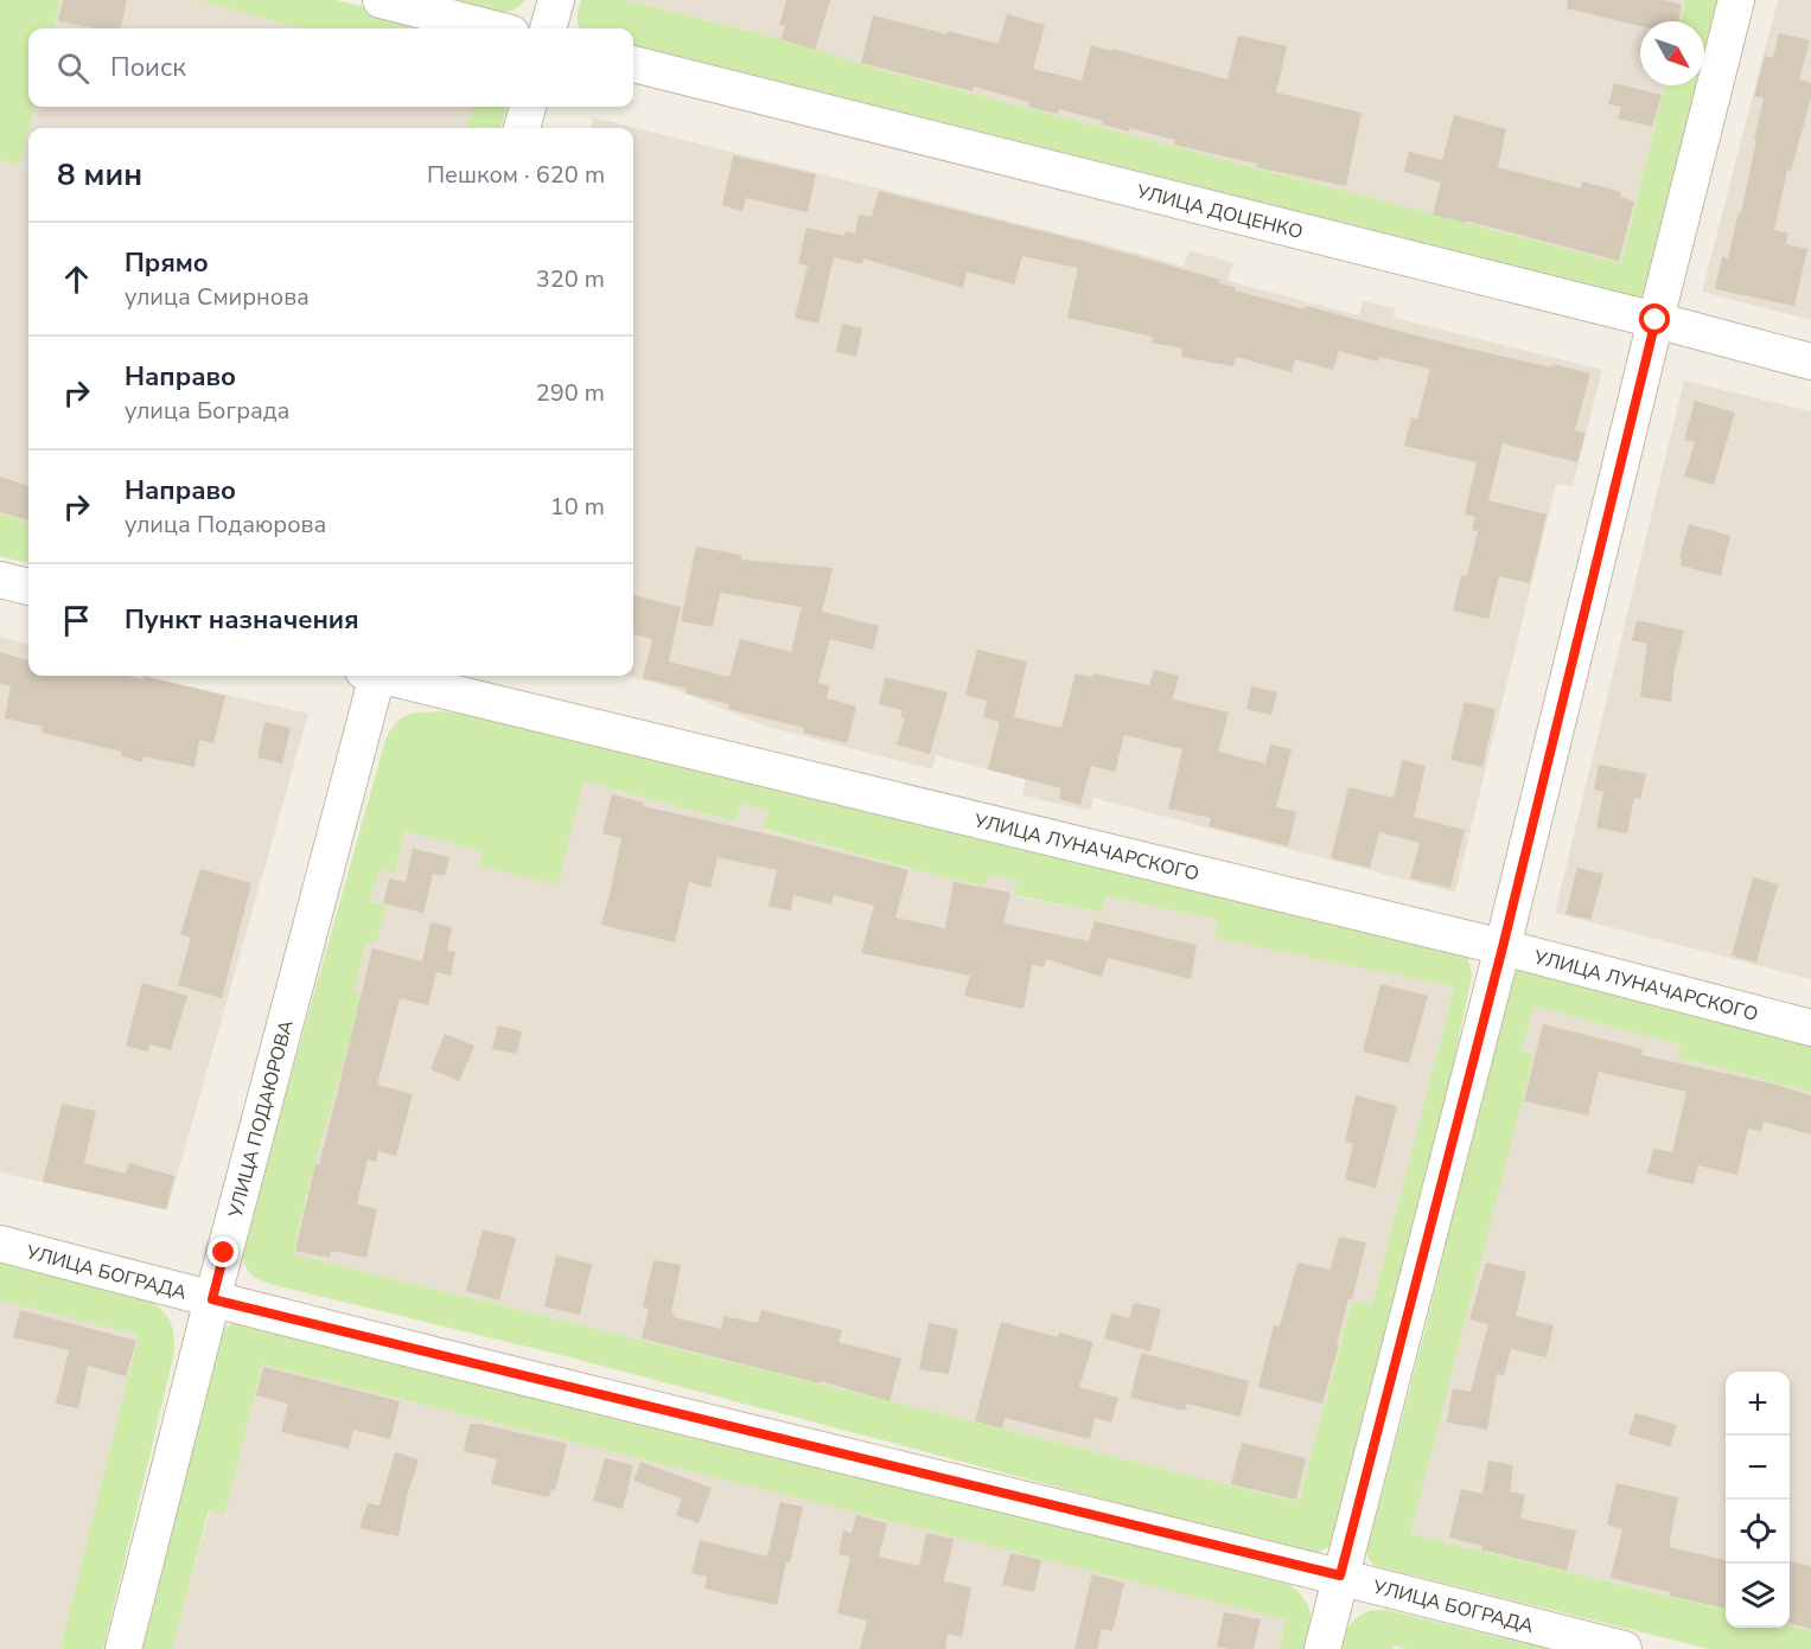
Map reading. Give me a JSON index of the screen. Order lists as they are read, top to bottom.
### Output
{
  "streets": {
    "street": [
      "УЛИЦА ДОЦЕНКО",
      "УЛИЦА ЛУНАЧАРСКОГО",
      "УЛИЦА ПОДАЮРОВА",
      "УЛИЦА БОГРАДА"
    ]
  },
  "crossings": [
    ["УЛИЦА ПОДАЮРОВА", "УЛИЦА БОГРАДА"]
  ],
  "north": "bottom right",
  "page": {
    "search": "Поиск",
    "heading": ["8 мин", "Пешком · 620 m"],
    "list": [
      ["Прямо", "улица Смирнова", "320 m"],
      ["Направо", "улица Бограда", "290 m"],
      ["Направо", "улица Подаюрова", "10 m"],
      "Пункт назначения"
    ],
    "map_buttons": ["+", "−"]
  }
}
